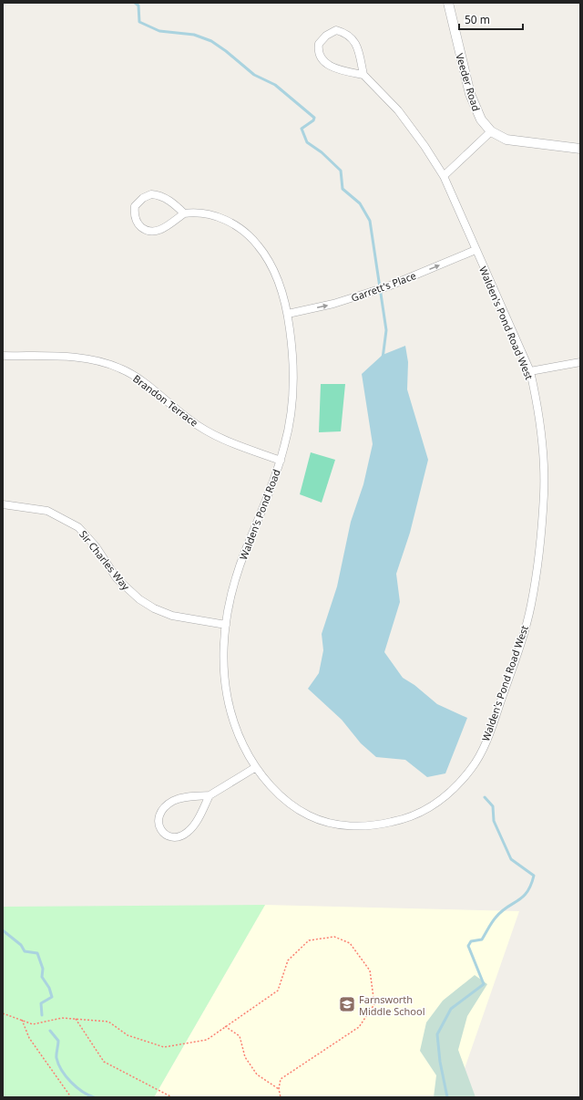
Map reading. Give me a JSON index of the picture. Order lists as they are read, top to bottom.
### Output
{
  "streets": {
    "street": [
      "Veeder Road",
      "Garrett's Place",
      "Walden's Pond Road West",
      "Brandon Terrace",
      "Walden's Pond Road",
      "Sir Charles Way"
    ]
  },
  "crossings": [
    ["Garrett's Place", "Walden's Pond Road West"],
    ["Garrett's Place", "Walden's Pond Road"],
    ["Walden's Pond Road West", "Walden's Pond Road"],
    ["Brandon Terrace", "Walden's Pond Road"],
    ["Walden's Pond Road", "Sir Charles Way"]
  ],
  "one_way": ["Garrett's Place"],
  "places": {
    "school or university": ["Farnsworth Middle School"]
  },
  "scale_bar": "50 m"
}
